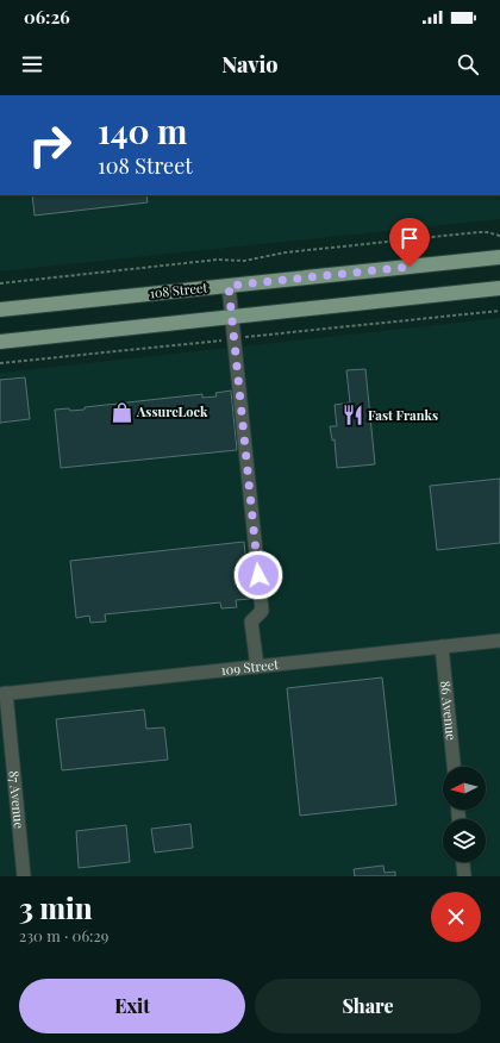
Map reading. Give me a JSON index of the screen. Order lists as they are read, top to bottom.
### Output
{
  "streets": {
    "main road": ["108 Street"],
    "street": ["109 Street", "86 Avenue", "87 Avenue"]
  },
  "crossings": [
    ["109 Street", "86 Avenue"],
    ["109 Street", "87 Avenue"]
  ],
  "places": {
    "shop": ["AssureLock"],
    "restaurant": ["Fast Franks"]
  },
  "north": "left",
  "page": {
    "status": "06:26",
    "header": "Navio",
    "turn": ["140 m", "108 Street"],
    "heading": ["3 min", "230 m · 06:29"],
    "buttons": ["Exit", "Share"]
  }
}
